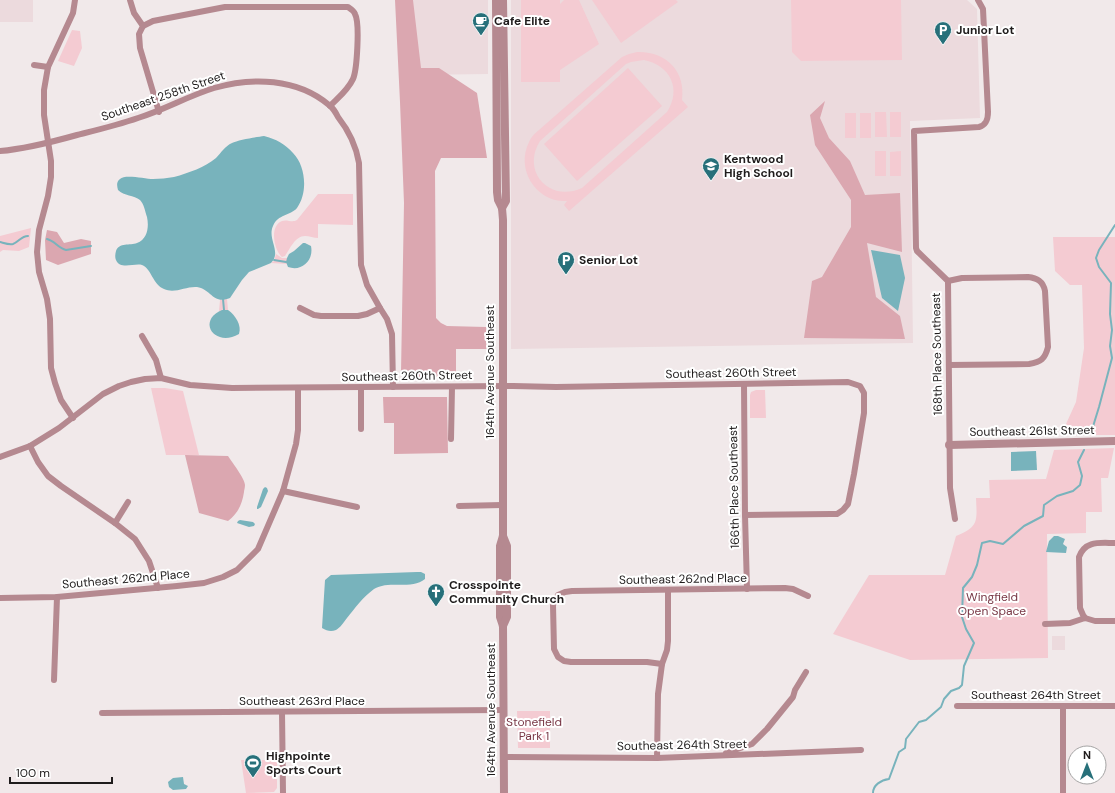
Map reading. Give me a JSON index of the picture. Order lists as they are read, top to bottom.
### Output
{
  "streets": {
    "street": [
      "Southeast 258th Street",
      "168th Place Southeast",
      "164th Avenue Southeast",
      "Southeast 260th Street",
      "Southeast 261st Street",
      "166th Place Southeast",
      "Southeast 262nd Place",
      "Southeast 264th Street",
      "Southeast 263rd Place"
    ]
  },
  "crossings": [
    ["168th Place Southeast", "Southeast 261st Street"],
    ["164th Avenue Southeast", "Southeast 260th Street"],
    ["164th Avenue Southeast", "Southeast 264th Street"],
    ["164th Avenue Southeast", "Southeast 263rd Place"],
    ["Southeast 260th Street", "166th Place Southeast"],
    ["Southeast 260th Street", "Southeast 262nd Place"],
    ["166th Place Southeast", "Southeast 262nd Place"]
  ],
  "parks": ["Wingfield Open Space", "Stonefield Park 1"],
  "places": {
    "cafe": ["Cafe Elite"],
    "parking": ["Junior Lot", "Senior Lot"],
    "school or university": ["Kentwood High School"],
    "church": ["Crosspointe Community Church"],
    "sports": ["Highpointe Sports Court"]
  },
  "scale_bar": "100 m",
  "north": "top"
}
